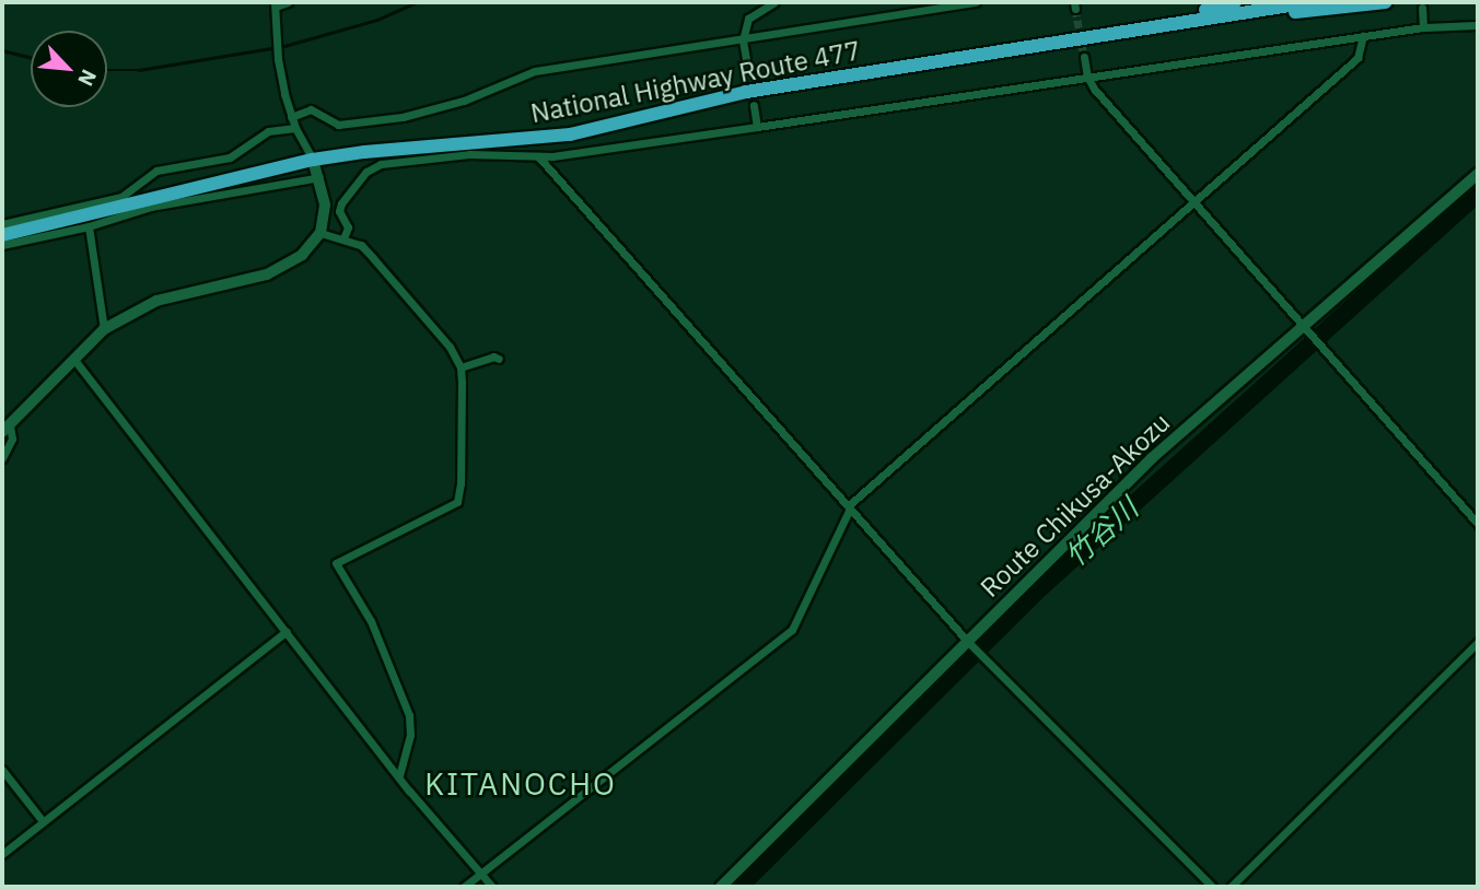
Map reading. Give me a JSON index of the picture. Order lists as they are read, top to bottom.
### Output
{
  "streets": {
    "highway": ["National Highway Route 477"],
    "main road": ["Route Chikusa-Akozu"]
  },
  "districts": ["KITANOCHO"],
  "water": ["竹谷川"],
  "north": "bottom right"
}
